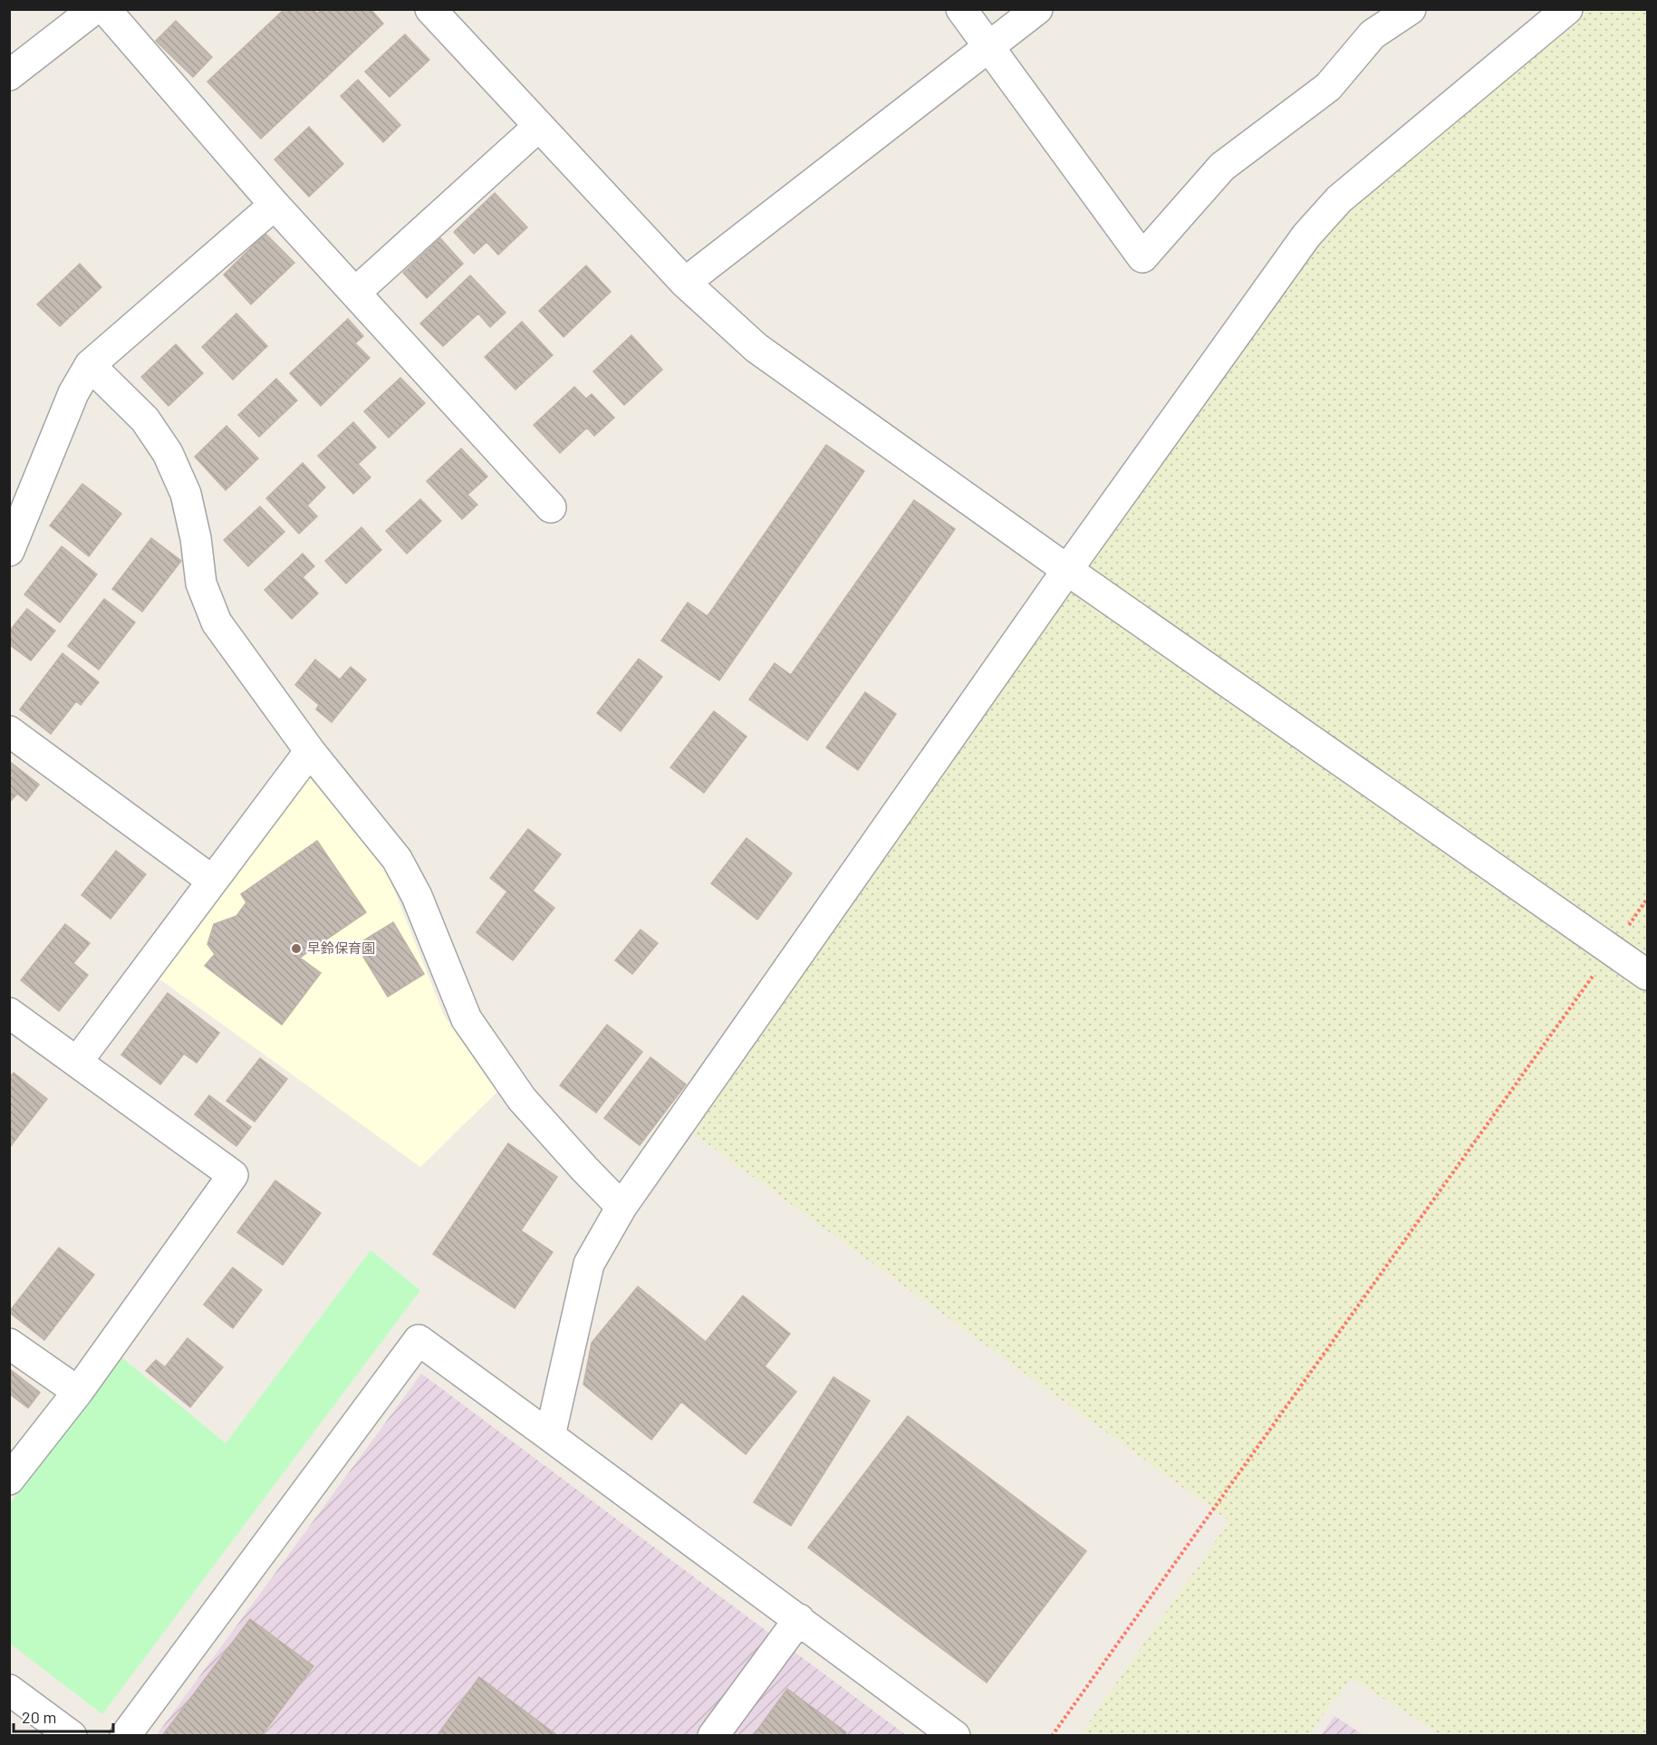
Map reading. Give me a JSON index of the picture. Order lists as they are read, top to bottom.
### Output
{
  "places": ["早鈴保育園"],
  "scale_bar": "20 m"
}
